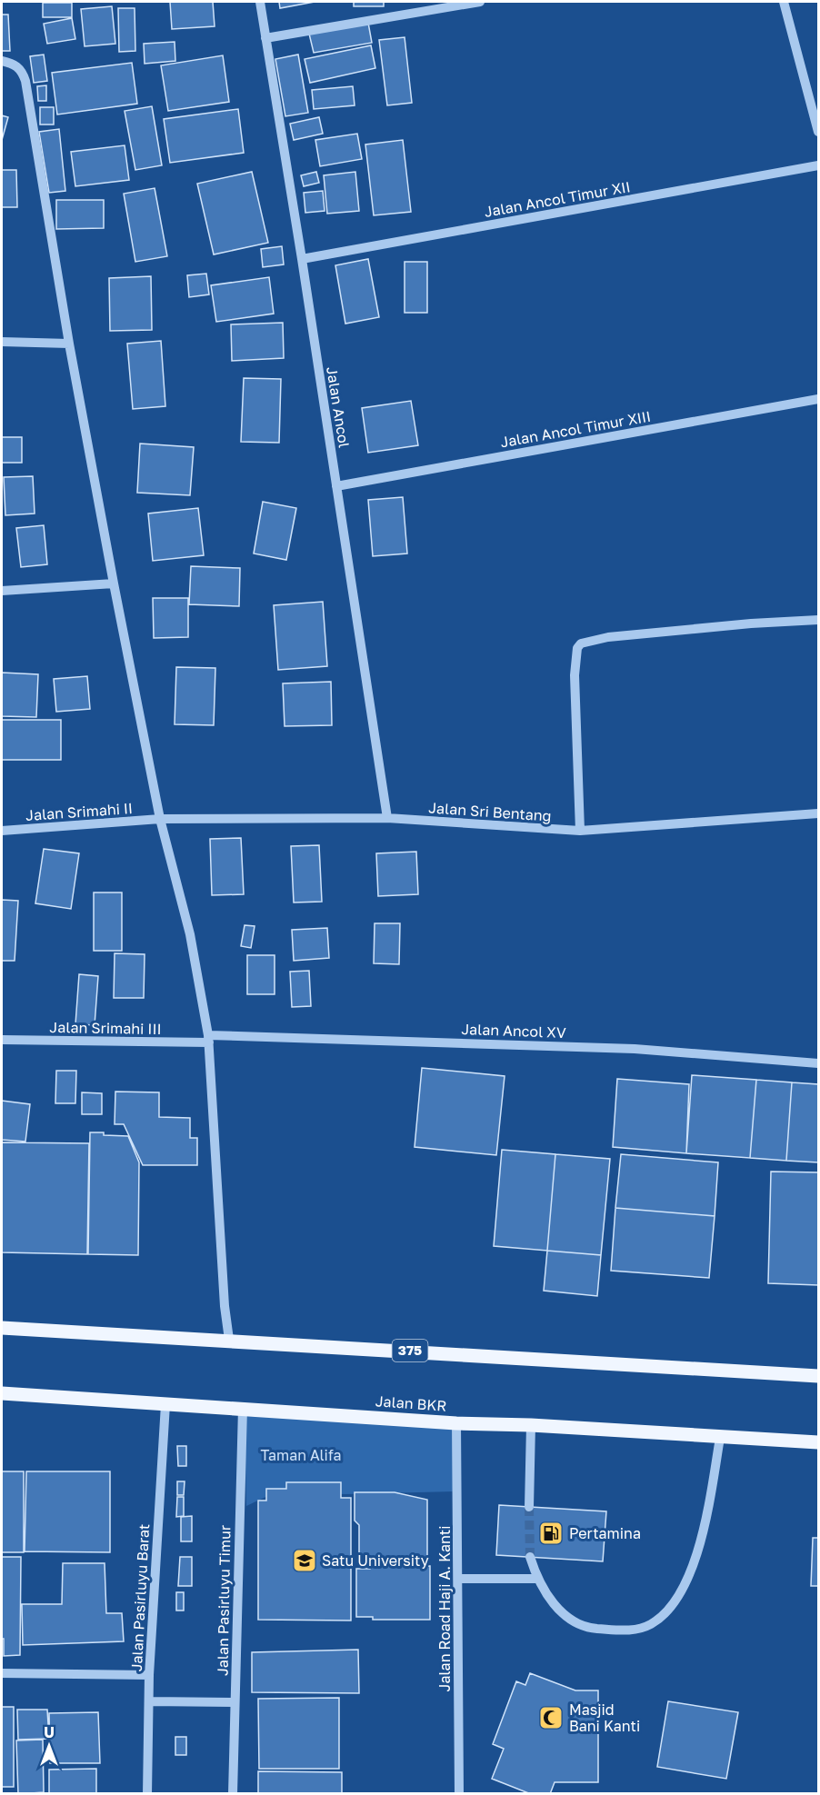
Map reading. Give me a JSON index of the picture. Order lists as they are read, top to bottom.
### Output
{
  "streets": {
    "main road": ["375", "Jalan BKR"],
    "street": [
      "Jalan Ancol Timur XII",
      "Jalan Ancol",
      "Jalan Ancol Timur XIII",
      "Jalan Srimahi II",
      "Jalan Sri Bentang",
      "Jalan Srimahi III",
      "Jalan Ancol XV",
      "Jalan Pasirluyu Barat",
      "Jalan Pasirluyu Timur",
      "Jalan Road Haji A. Kanti"
    ]
  },
  "crossings": [
    ["Jalan Ancol Timur XII", "Jalan Ancol"],
    ["Jalan Ancol", "Jalan Ancol Timur XIII"],
    ["Jalan Ancol", "Jalan Sri Bentang"],
    ["Jalan Srimahi II", "Jalan Sri Bentang"],
    ["Jalan Srimahi III", "Jalan Ancol XV"],
    ["Jalan BKR", "Jalan Pasirluyu Barat"],
    ["Jalan BKR", "Jalan Pasirluyu Timur"],
    ["Jalan BKR", "Jalan Road Haji A. Kanti"]
  ],
  "parks": ["Taman Alifa"],
  "places": {
    "fuel station": ["Pertamina"],
    "school or university": ["Satu University"],
    "mosque": ["Masjid Bani Kanti"]
  },
  "north": "top"
}
